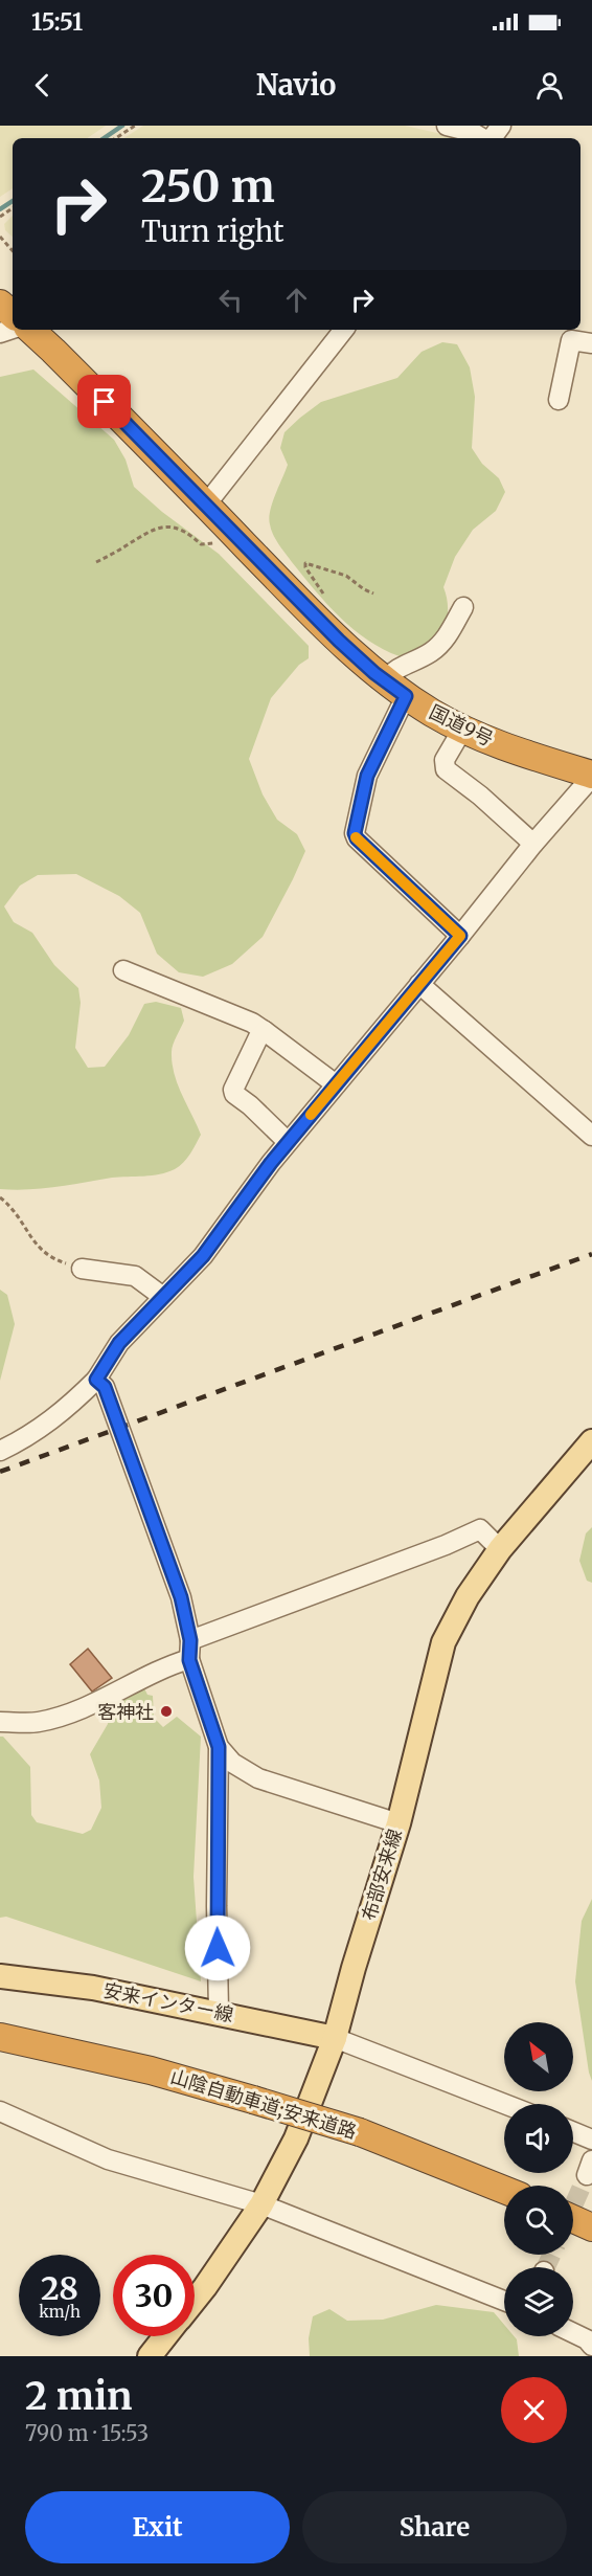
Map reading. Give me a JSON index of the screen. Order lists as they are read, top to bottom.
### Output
{
  "streets": {
    "highway": ["国道9号", "山陰自動車道;安来道路"],
    "main road": ["布部安来線", "安来インター線"]
  },
  "crossings": [
    ["布部安来線", "安来インター線"]
  ],
  "places": ["客神社"],
  "north": "top left",
  "page": {
    "status": "15:51",
    "header": "Navio",
    "turn": ["250 m", "Turn right"],
    "speed": "28 km/h",
    "limit": "30",
    "heading": ["2 min", "790 m · 15:53"],
    "buttons": ["Exit", "Share"]
  }
}
